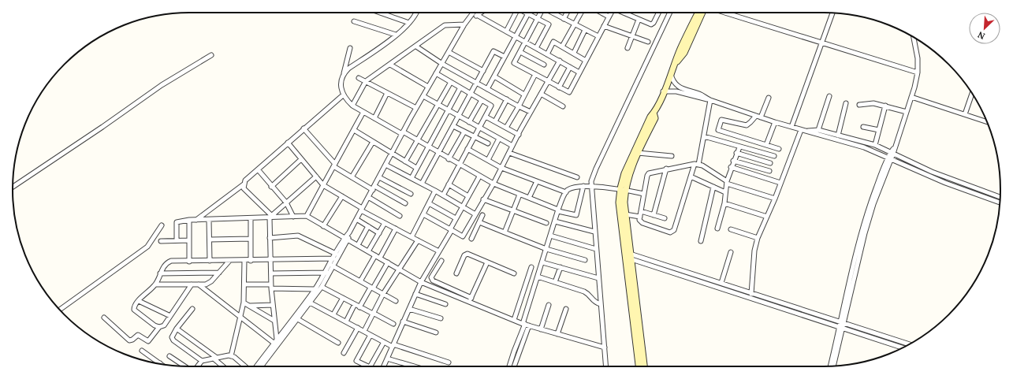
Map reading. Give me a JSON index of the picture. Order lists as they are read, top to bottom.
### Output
{
  "north": "bottom left"
}
